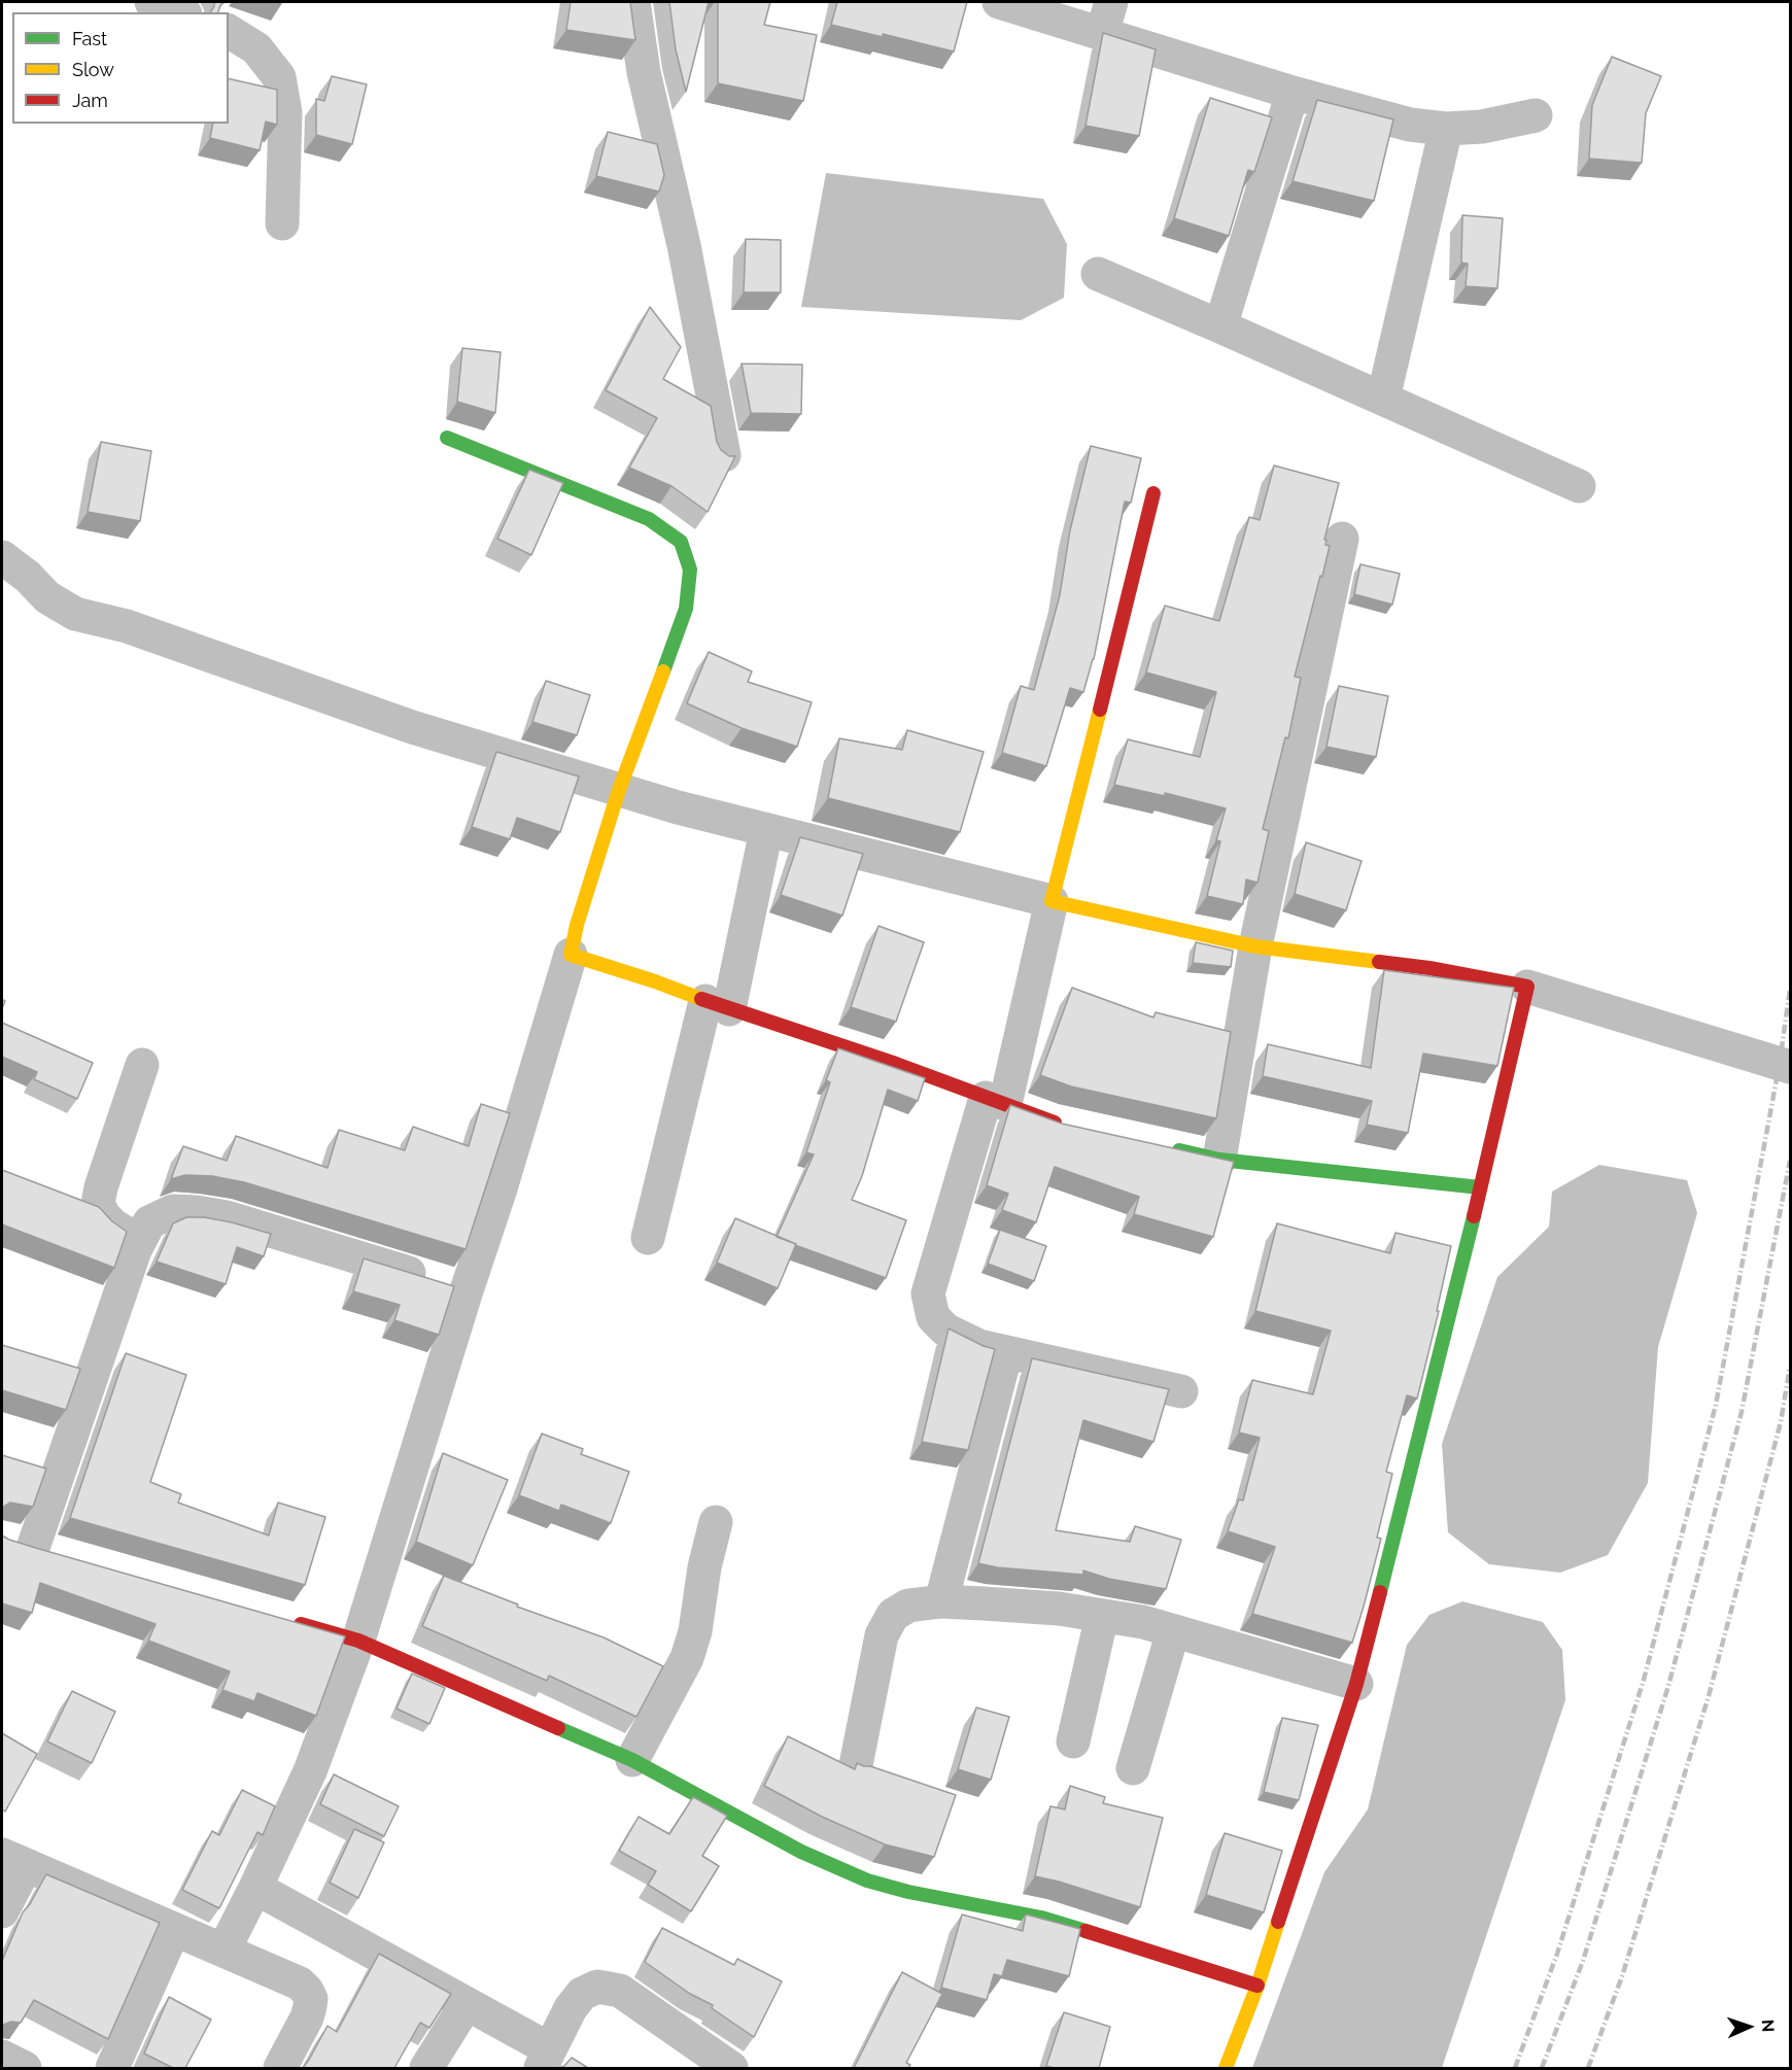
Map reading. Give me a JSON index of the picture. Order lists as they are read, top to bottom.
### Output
{
  "legend": ["Fast", "Slow", "Jam"],
  "north": "right"
}
